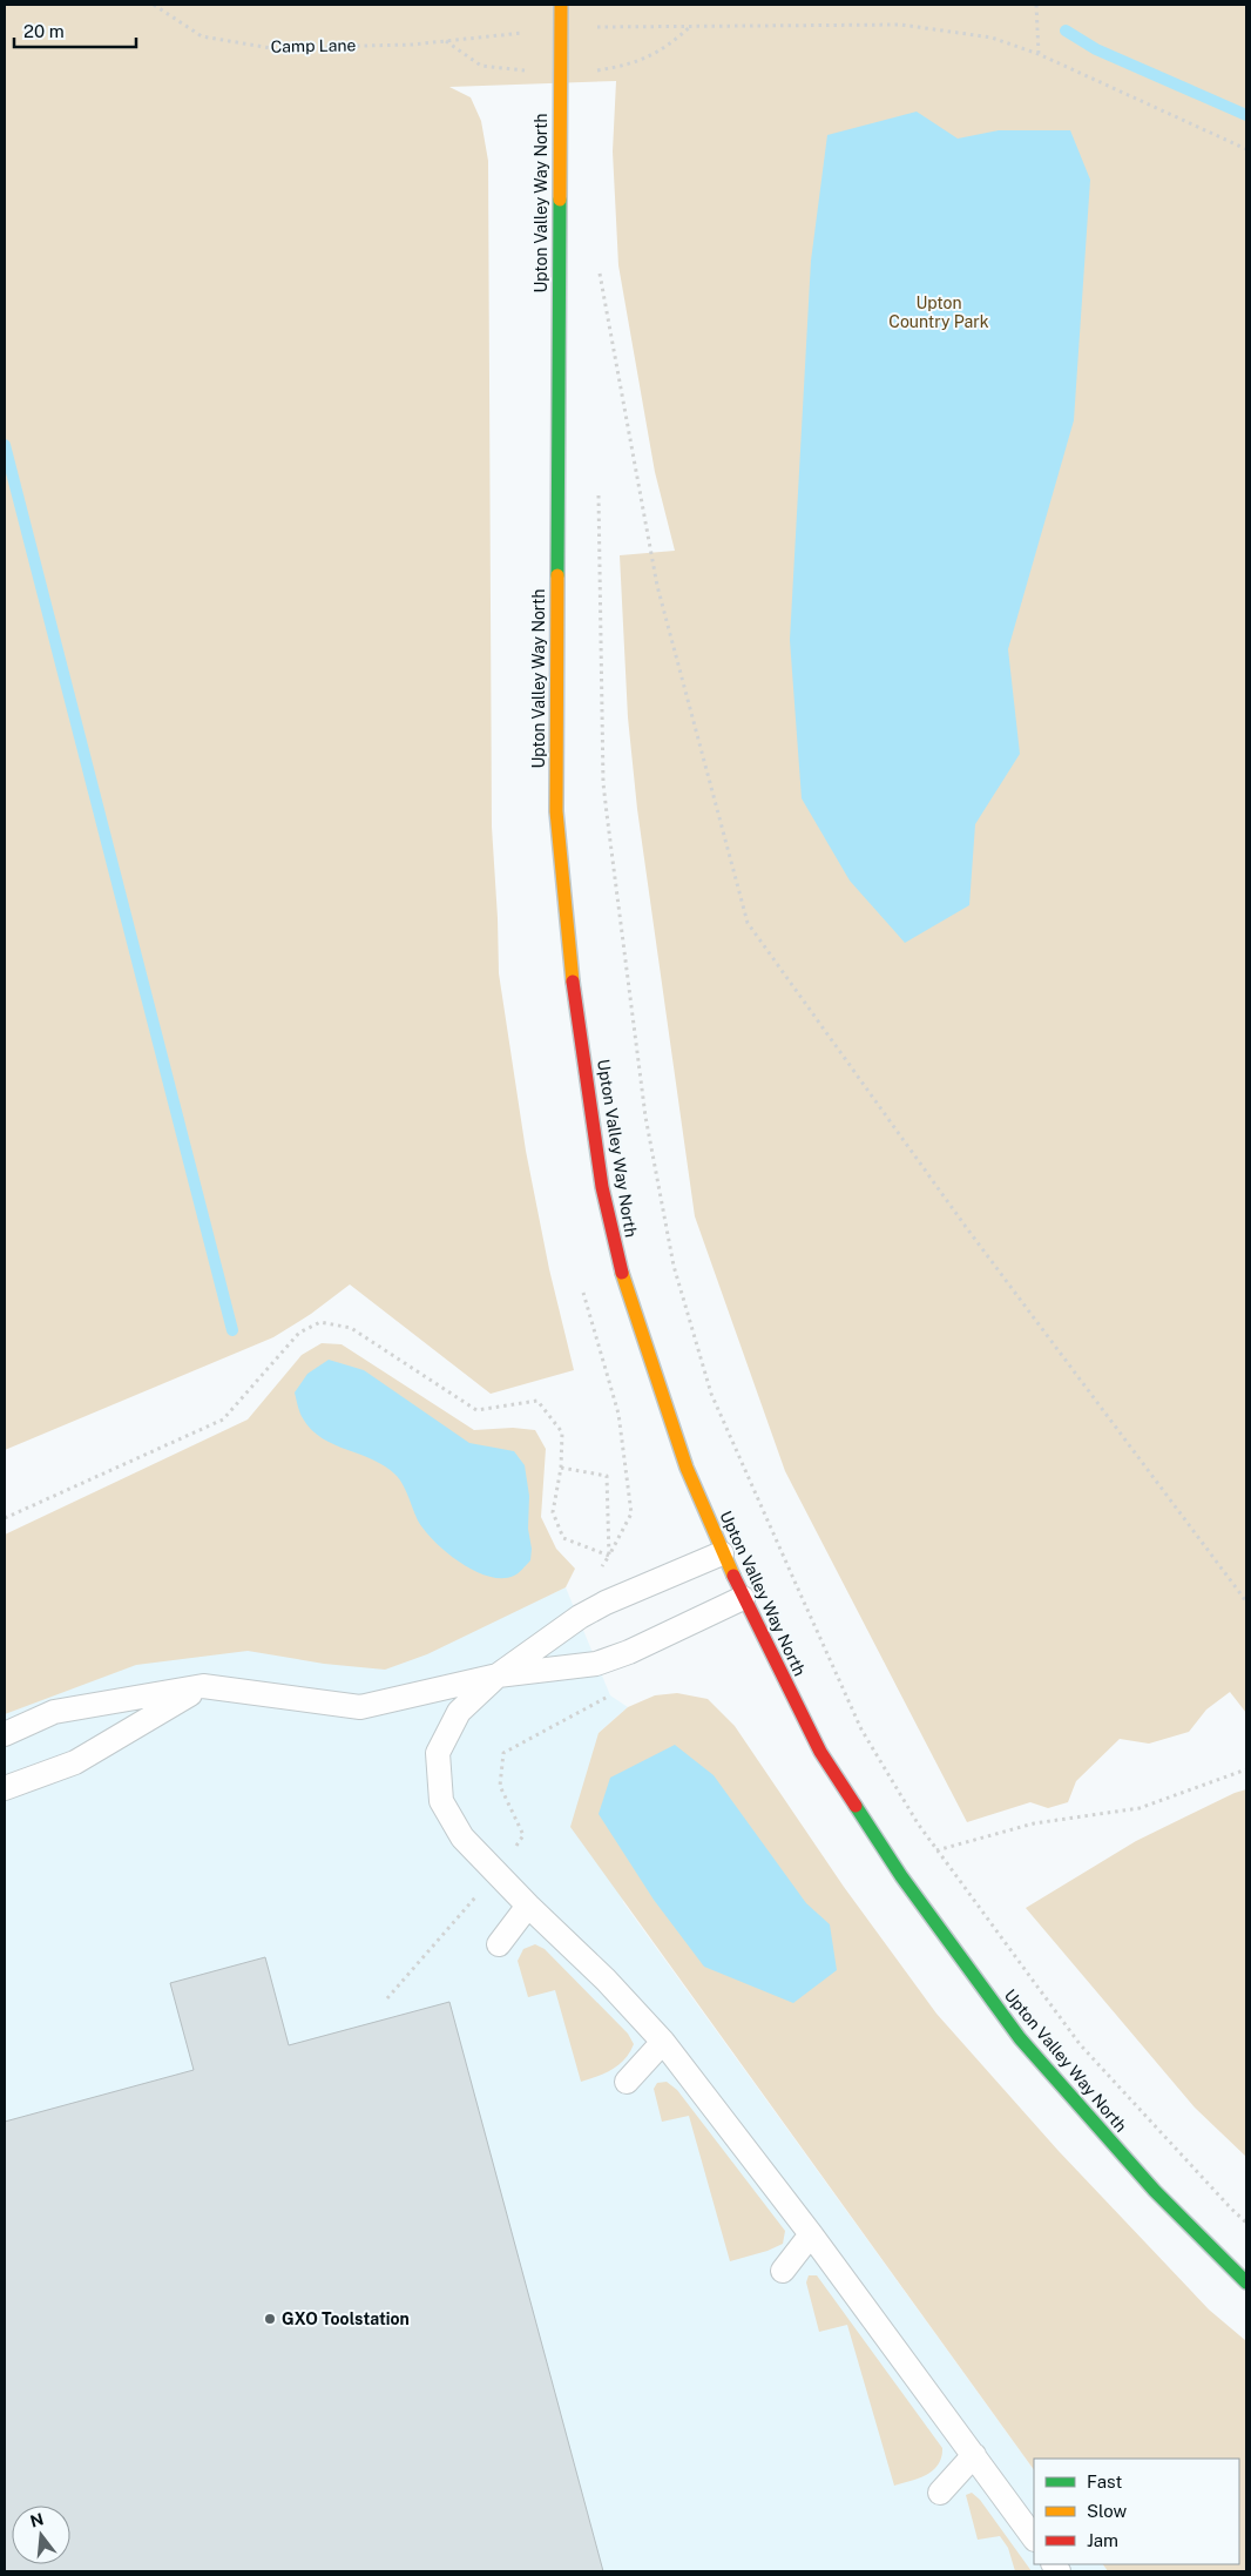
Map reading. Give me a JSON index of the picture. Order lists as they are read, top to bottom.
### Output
{
  "streets": {
    "street": ["Upton Valley Way North"],
    "path": ["Camp Lane"]
  },
  "crossings": [
    ["Camp Lane", "Upton Valley Way North"]
  ],
  "parks": ["Upton Country Park"],
  "places": ["GXO Toolstation"],
  "legend": ["Fast", "Slow", "Jam"],
  "scale_bar": "20 m",
  "north": "top"
}
